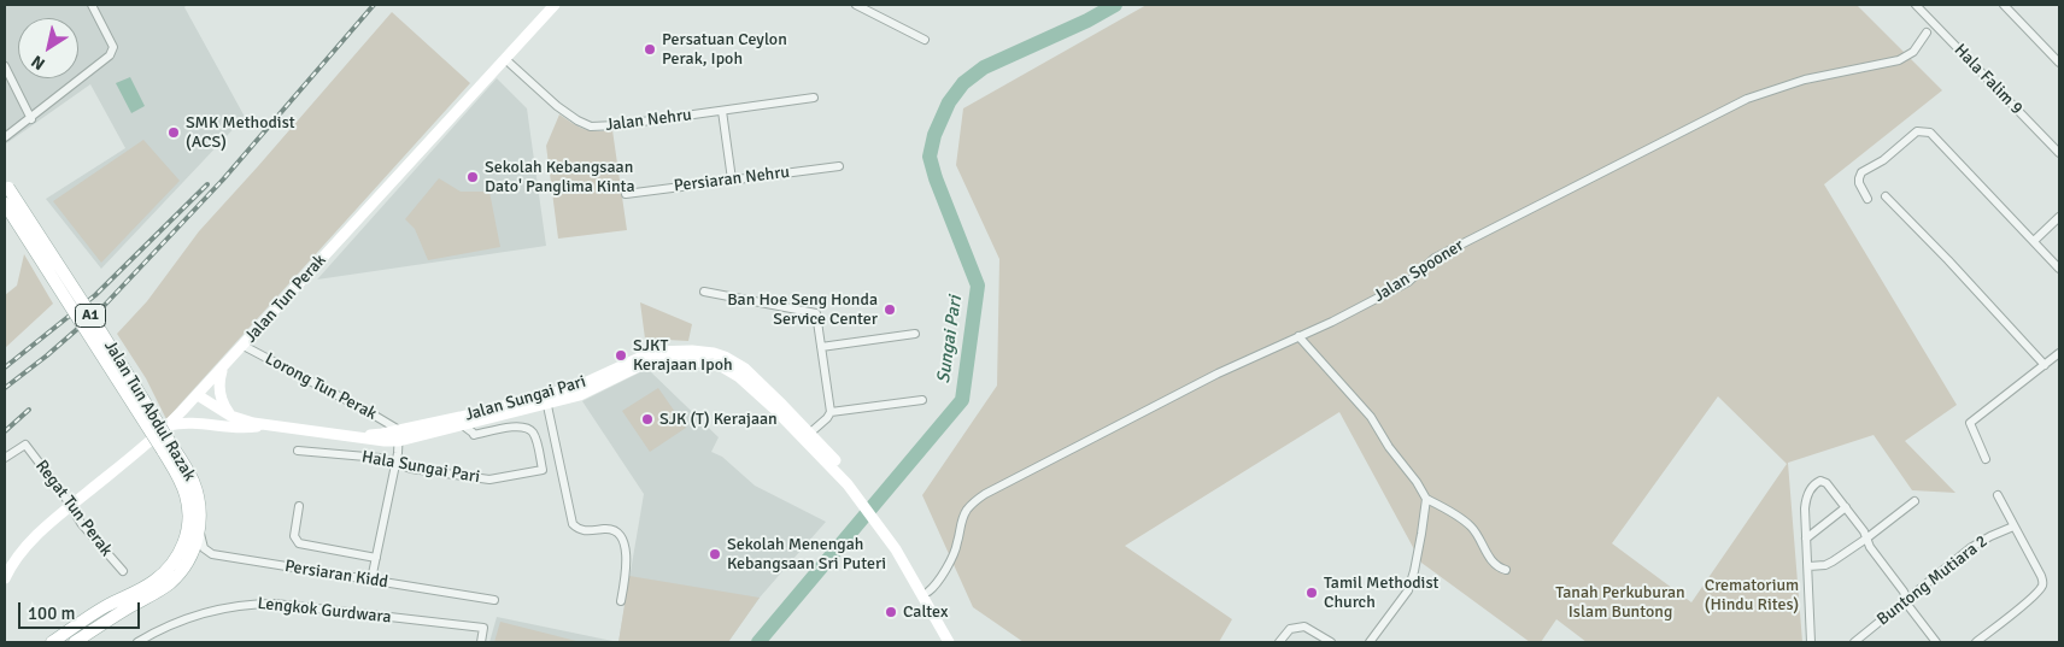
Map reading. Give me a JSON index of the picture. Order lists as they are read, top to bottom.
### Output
{
  "streets": {
    "main road": [
      "Jalan Tun Perak",
      "A1",
      "Jalan Sungai Pari",
      "Jalan Tun Abdul Razak"
    ],
    "street": [
      "Hala Falim 9",
      "Jalan Nehru",
      "Persiaran Nehru",
      "Jalan Spooner",
      "Lorong Tun Perak",
      "Hala Sungai Pari",
      "Regat Tun Perak",
      "Persiaran Kidd",
      "Buntong Mutiara 2",
      "Lengkok Gurdwara"
    ]
  },
  "crossings": [
    ["Jalan Nehru", "Jalan Tun Perak"],
    ["Jalan Spooner", "Jalan Sungai Pari"],
    ["Jalan Tun Perak", "Lorong Tun Perak"],
    ["Jalan Tun Perak", "Jalan Sungai Pari"],
    ["Jalan Tun Perak", "Regat Tun Perak"],
    ["Lorong Tun Perak", "Jalan Sungai Pari"],
    ["Jalan Tun Abdul Razak", "Persiaran Kidd"]
  ],
  "water": ["Sungai Pari"],
  "parks": ["Crematorium (Hindu Rites)", "Tanah Perkuburan Islam Buntong"],
  "places": [
    "Persatuan Ceylon Perak, Ipoh",
    "SMK Methodist (ACS)",
    "Sekolah Kebangsaan Dato' Panglima Kinta",
    "Ban Hoe Seng Honda Service Center",
    "SJKT Kerajaan Ipoh",
    "SJK (T) Kerajaan",
    "Sekolah Menengah Kebangsaan Sri Puteri",
    "Tamil Methodist Church",
    "Caltex"
  ],
  "scale_bar": "100 m",
  "north": "bottom left"
}
